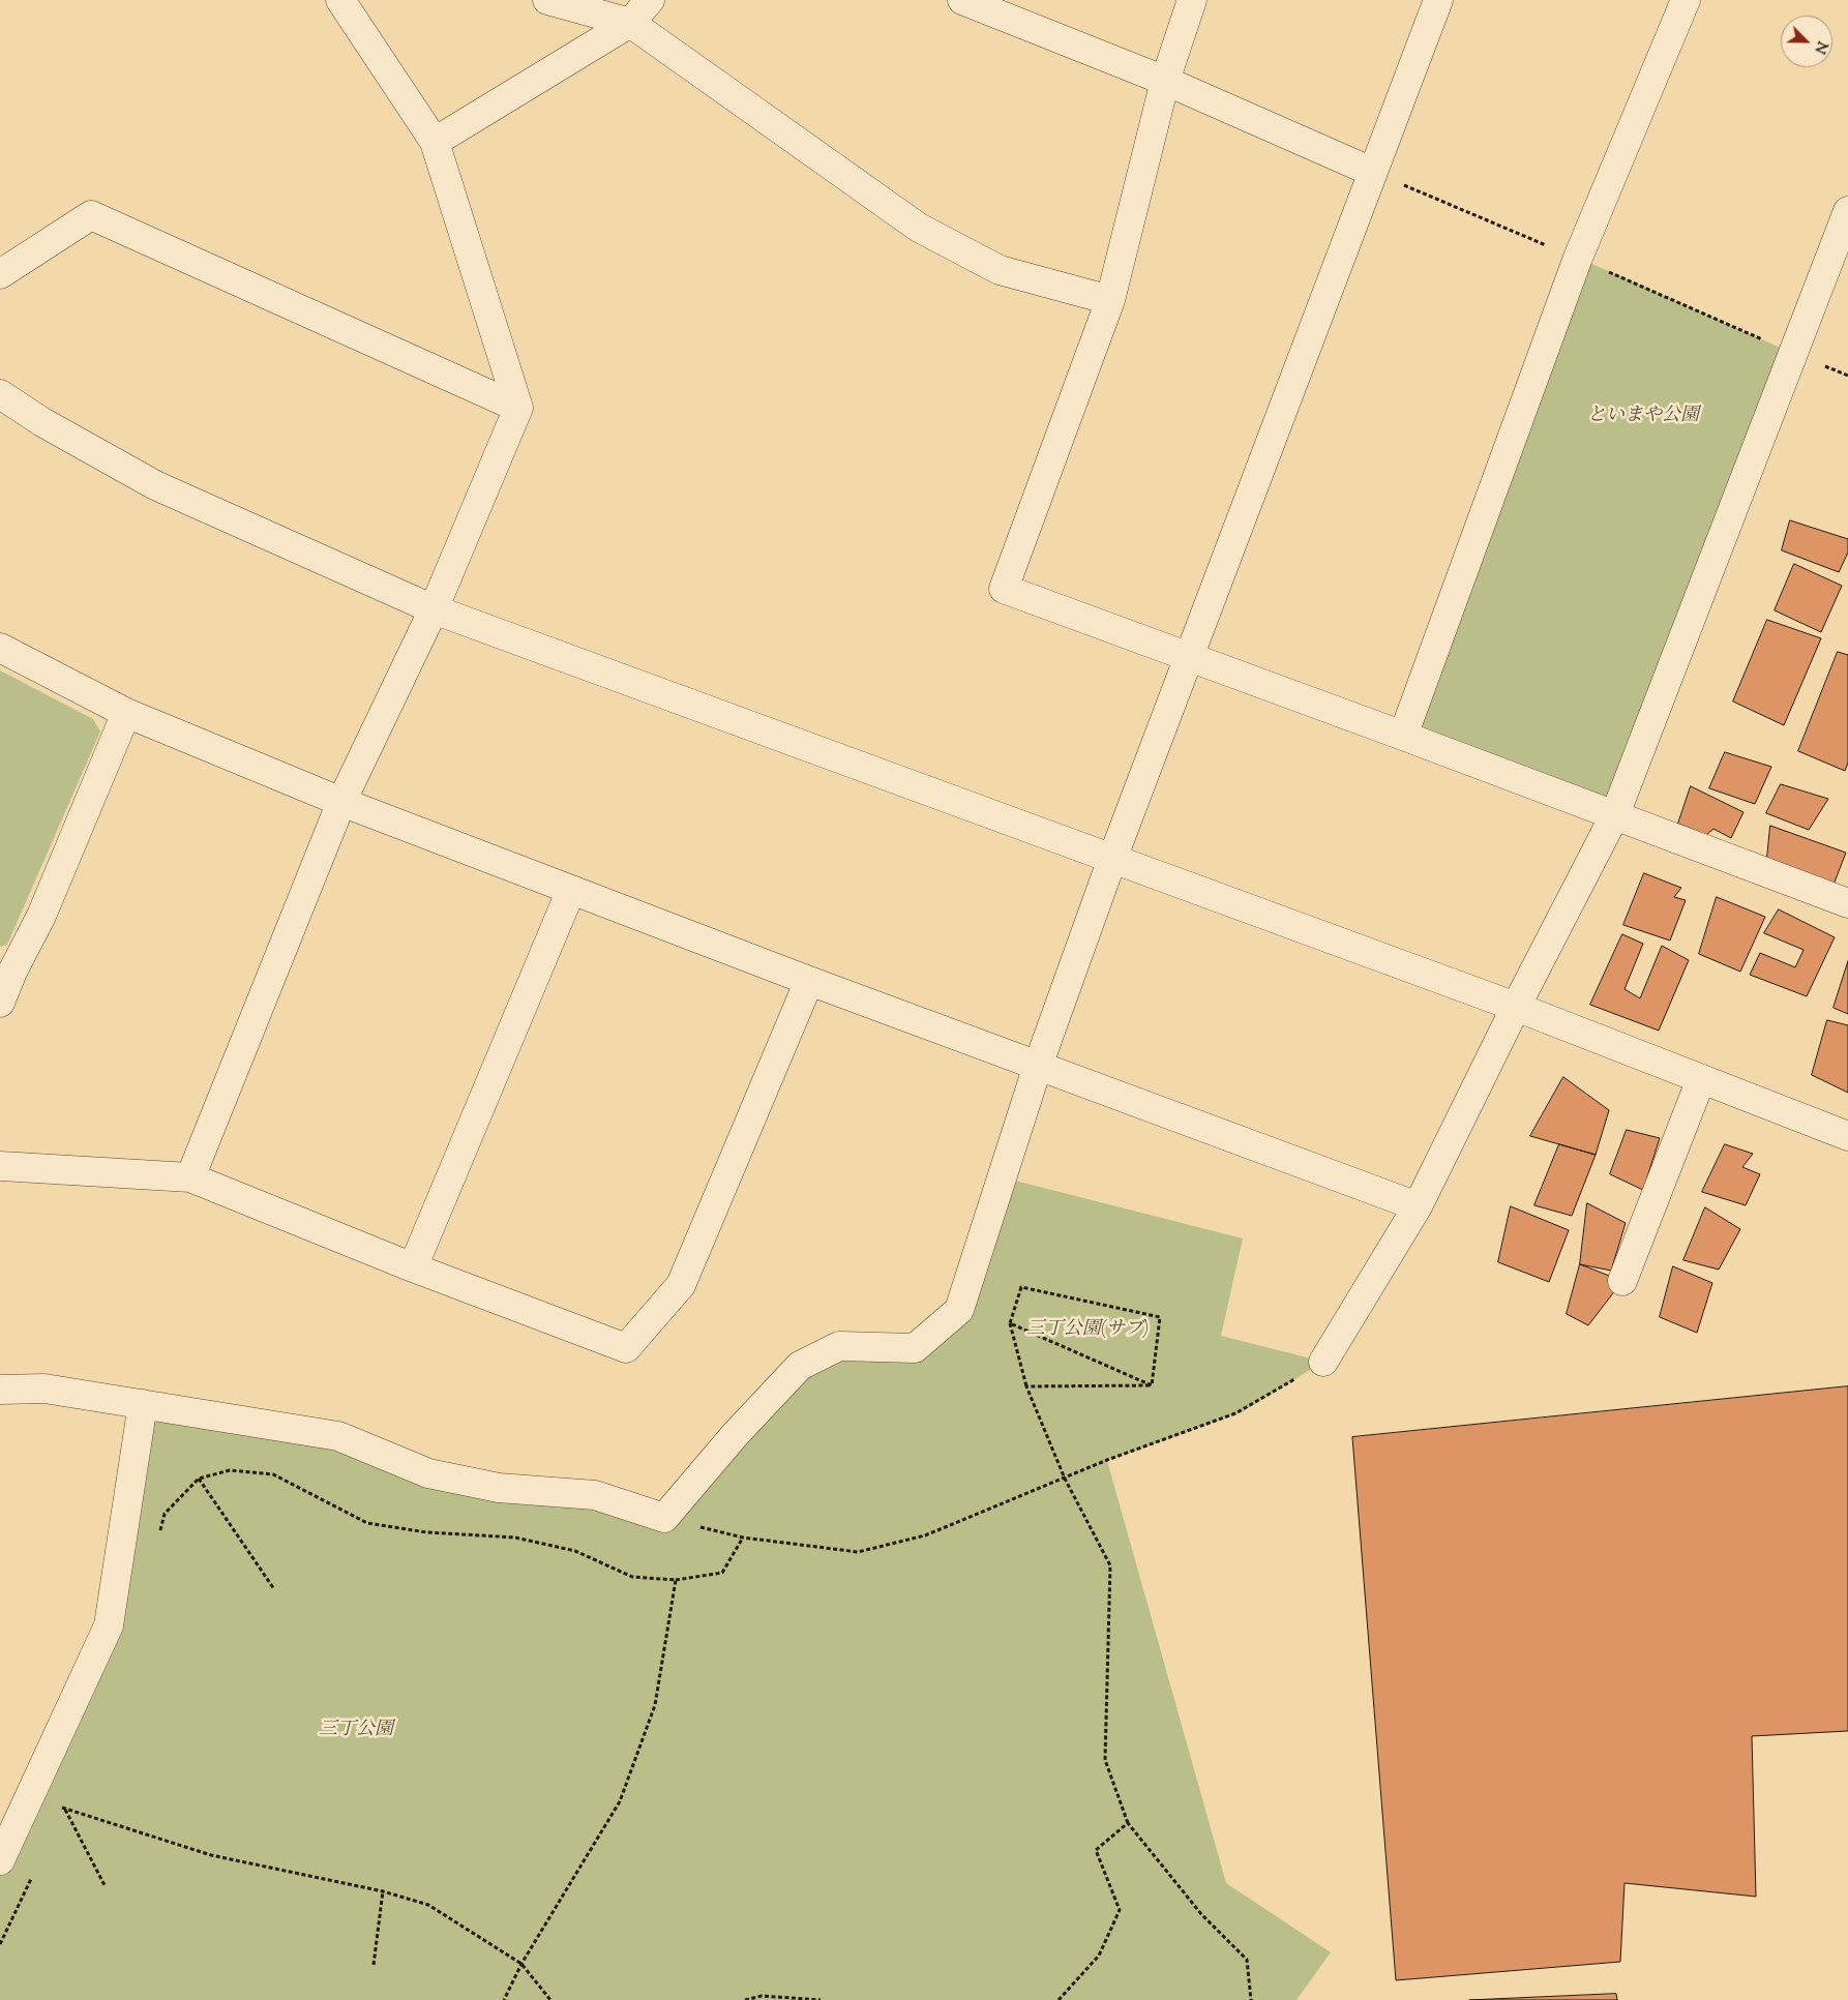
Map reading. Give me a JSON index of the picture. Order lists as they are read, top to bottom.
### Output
{
  "parks": ["といまや公園", "三丁公園(サブ)", "三丁公園"],
  "north": "bottom right"
}
